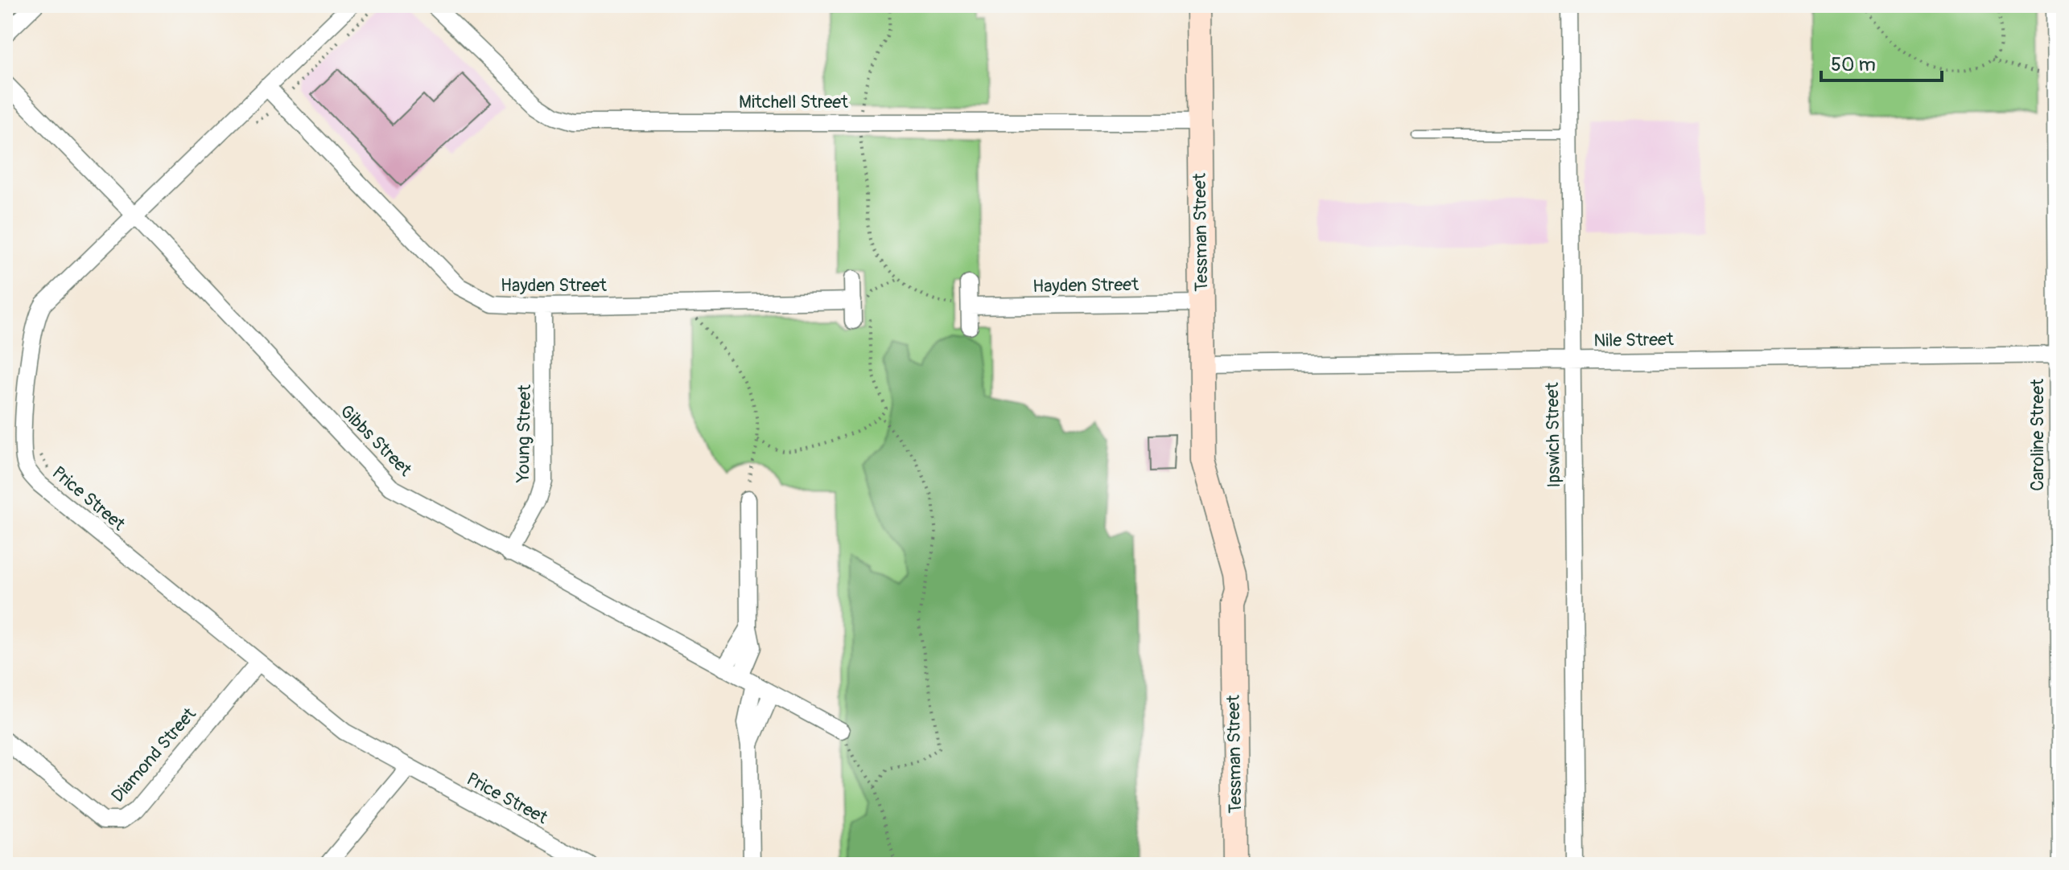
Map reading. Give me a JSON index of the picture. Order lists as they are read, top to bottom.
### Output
{
  "streets": {
    "street": [
      "Mitchell Street",
      "Tessman Street",
      "Hayden Street",
      "Nile Street",
      "Young Street",
      "Ipswich Street",
      "Caroline Street",
      "Gibbs Street",
      "Price Street",
      "Diamond Street"
    ]
  },
  "crossings": [
    ["Mitchell Street", "Tessman Street"],
    ["Tessman Street", "Hayden Street"],
    ["Tessman Street", "Nile Street"],
    ["Hayden Street", "Young Street"],
    ["Hayden Street", "Price Street"],
    ["Nile Street", "Ipswich Street"],
    ["Nile Street", "Caroline Street"],
    ["Young Street", "Gibbs Street"],
    ["Gibbs Street", "Price Street"],
    ["Price Street", "Diamond Street"]
  ],
  "scale_bar": "50 m"
}
